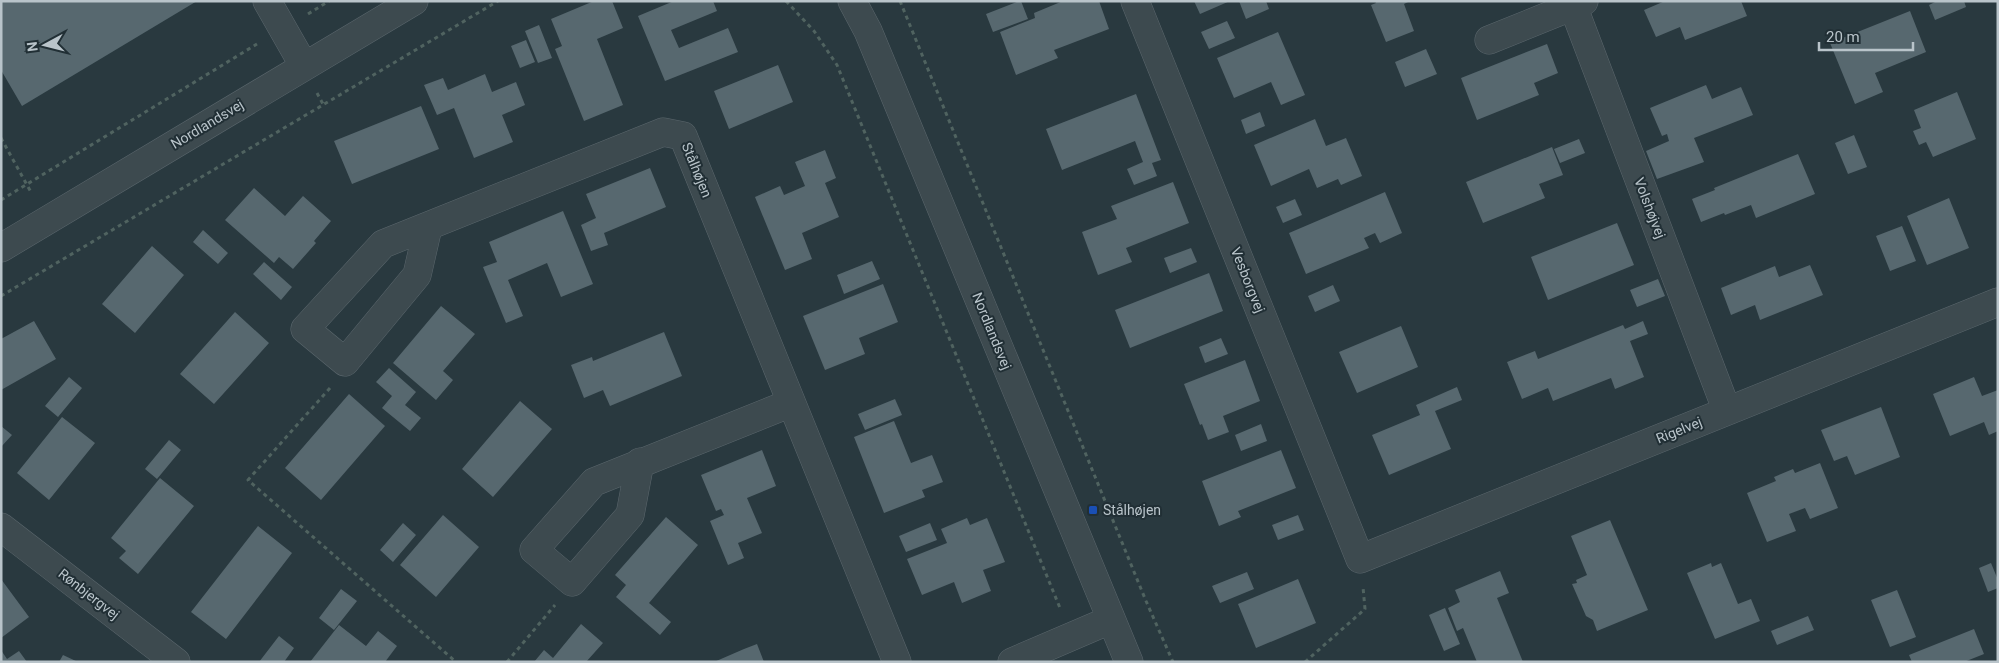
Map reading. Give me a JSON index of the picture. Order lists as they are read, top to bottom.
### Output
{
  "streets": {
    "street": [
      "Nordlandsvej",
      "Stålhøjen",
      "Volshøjvej",
      "Vesborgvej",
      "Rigelvej",
      "Rønbjergvej"
    ]
  },
  "crossings": [
    ["Volshøjvej", "Rigelvej"],
    ["Vesborgvej", "Rigelvej"]
  ],
  "places": {
    "transit": ["Stålhøjen"]
  },
  "scale_bar": "20 m",
  "north": "left"
}
